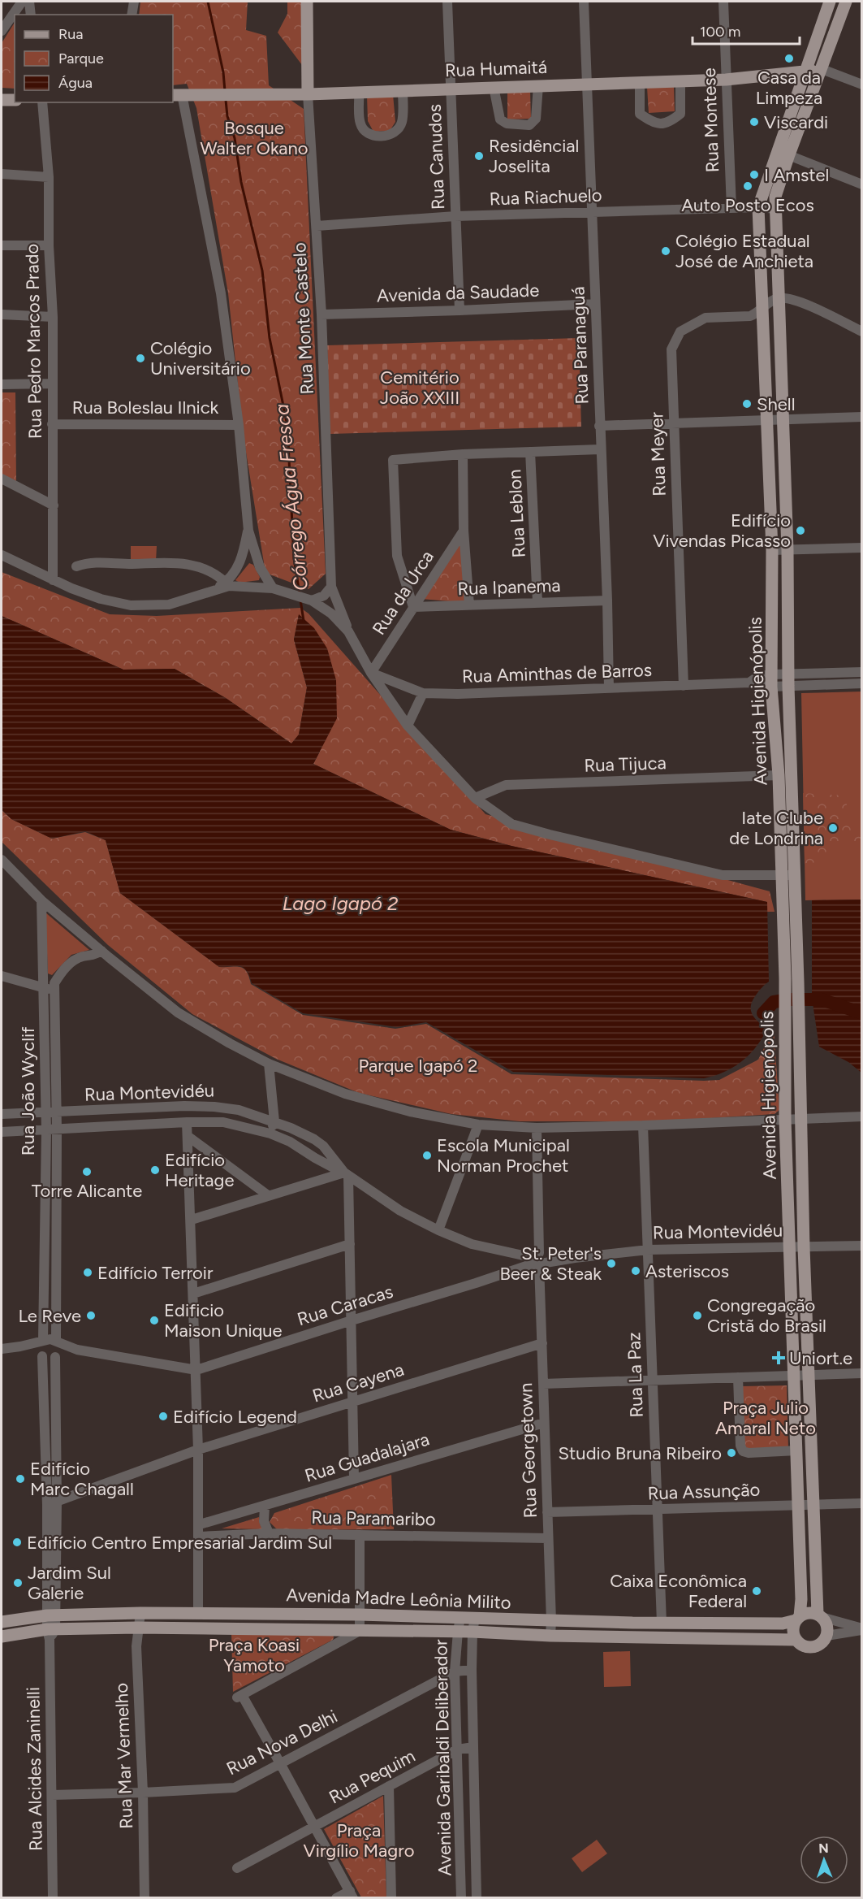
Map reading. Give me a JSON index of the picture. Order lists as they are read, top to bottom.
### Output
{
  "streets": {
    "main road": [
      "Rua Humaitá",
      "Rua Monte Castelo",
      "Avenida Higienópolis",
      "Avenida Madre Leônia Milito"
    ],
    "street": [
      "Rua Montese",
      "Rua Canudos",
      "Rua Riachuelo",
      "Avenida da Saudade",
      "Rua Pedro Marcos Prado",
      "Rua Paranaguá",
      "Rua Boleslau Ilnick",
      "Rua Meyer",
      "Rua Leblon",
      "Rua Ipanema",
      "Rua da Urca",
      "Rua Aminthas de Barros",
      "Rua Tijuca",
      "Rua João Wyclif",
      "Rua Montevidéu",
      "Rua Caracas",
      "Rua La Paz",
      "Rua Cayena",
      "Rua Georgetown",
      "Rua Guadalajara",
      "Rua Assunção",
      "Rua Paramaribo",
      "Rua Nova Delhi",
      "Rua Mar Vermelho",
      "Avenida Garibaldi Deliberador",
      "Rua Alcides Zaninelli",
      "Rua Pequim"
    ]
  },
  "crossings": [
    ["Rua Humaitá", "Rua Montese"],
    ["Rua Humaitá", "Rua Canudos"],
    ["Rua Humaitá", "Rua Monte Castelo"],
    ["Rua Humaitá", "Rua Paranaguá"],
    ["Rua Humaitá", "Avenida Higienópolis"],
    ["Rua Montese", "Rua Riachuelo"],
    ["Rua Canudos", "Rua Riachuelo"],
    ["Rua Canudos", "Avenida da Saudade"],
    ["Rua Riachuelo", "Rua Monte Castelo"],
    ["Rua Riachuelo", "Rua Paranaguá"],
    ["Rua Riachuelo", "Avenida Higienópolis"],
    ["Avenida da Saudade", "Rua Monte Castelo"],
    ["Avenida da Saudade", "Rua Paranaguá"],
    ["Rua Pedro Marcos Prado", "Rua Boleslau Ilnick"],
    ["Rua Paranaguá", "Rua Ipanema"],
    ["Rua Paranaguá", "Rua Aminthas de Barros"],
    ["Rua Meyer", "Rua Aminthas de Barros"],
    ["Rua Meyer", "Avenida Higienópolis"],
    ["Rua Leblon", "Rua Ipanema"],
    ["Rua Ipanema", "Rua da Urca"],
    ["Rua da Urca", "Rua Aminthas de Barros"],
    ["Rua Aminthas de Barros", "Avenida Higienópolis"],
    ["Avenida Higienópolis", "Rua Tijuca"],
    ["Avenida Higienópolis", "Rua Montevidéu"],
    ["Avenida Higienópolis", "Rua Assunção"],
    ["Avenida Higienópolis", "Avenida Madre Leônia Milito"],
    ["Rua João Wyclif", "Rua Montevidéu"],
    ["Rua João Wyclif", "Rua Caracas"],
    ["Rua João Wyclif", "Rua Cayena"],
    ["Rua João Wyclif", "Avenida Madre Leônia Milito"],
    ["Rua João Wyclif", "Rua Alcides Zaninelli"],
    ["Rua Montevidéu", "Rua Caracas"],
    ["Rua Montevidéu", "Rua La Paz"],
    ["Rua Montevidéu", "Rua Georgetown"],
    ["Rua Caracas", "Rua Georgetown"],
    ["Rua La Paz", "Rua Assunção"],
    ["Rua La Paz", "Avenida Madre Leônia Milito"],
    ["Rua Cayena", "Rua Georgetown"],
    ["Rua Georgetown", "Rua Guadalajara"],
    ["Rua Georgetown", "Rua Assunção"],
    ["Rua Georgetown", "Rua Paramaribo"],
    ["Rua Georgetown", "Avenida Madre Leônia Milito"],
    ["Avenida Madre Leônia Milito", "Rua Mar Vermelho"],
    ["Avenida Madre Leônia Milito", "Avenida Garibaldi Deliberador"],
    ["Avenida Madre Leônia Milito", "Rua Alcides Zaninelli"],
    ["Rua Nova Delhi", "Rua Mar Vermelho"],
    ["Rua Nova Delhi", "Avenida Garibaldi Deliberador"],
    ["Rua Nova Delhi", "Rua Alcides Zaninelli"],
    ["Avenida Garibaldi Deliberador", "Rua Pequim"]
  ],
  "water": ["Córrego Água Fresca", "Lago Igapó 2"],
  "parks": [
    "Bosque Walter Okano",
    "Cemitério João XXIII",
    "Parque Igapó 2",
    "Praça Julio Amaral Neto",
    "Praça Koasi Yamoto",
    "Praça Virgílio Magro"
  ],
  "places": {
    "other": [
      "Casa da Limpeza",
      "Viscardi",
      "Residêncial Joselita",
      "I Amstel",
      "Auto Posto Ecos",
      "Colégio Estadual José de Anchieta",
      "Colégio Universitário",
      "Shell",
      "Edifício Vivendas Picasso",
      "Iate Clube de Londrina",
      "Escola Municipal Norman Prochet",
      "Edifício Heritage",
      "Torre Alicante",
      "St. Peter's Beer & Steak",
      "Asteriscos",
      "Edifício Terroir",
      "Le Reve",
      "Congregação Cristã do Brasil",
      "Edificio Maison Unique",
      "Edifício Legend",
      "Studio Bruna Ribeiro",
      "Edifício Marc Chagall",
      "Edifício Centro Empresarial Jardim Sul",
      "Jardim Sul Galerie",
      "Caixa Econômica Federal"
    ],
    "health": ["Uniort.e"]
  },
  "legend": ["Rua", "Parque", "Água"],
  "scale_bar": "100 m",
  "north": "top"
}
